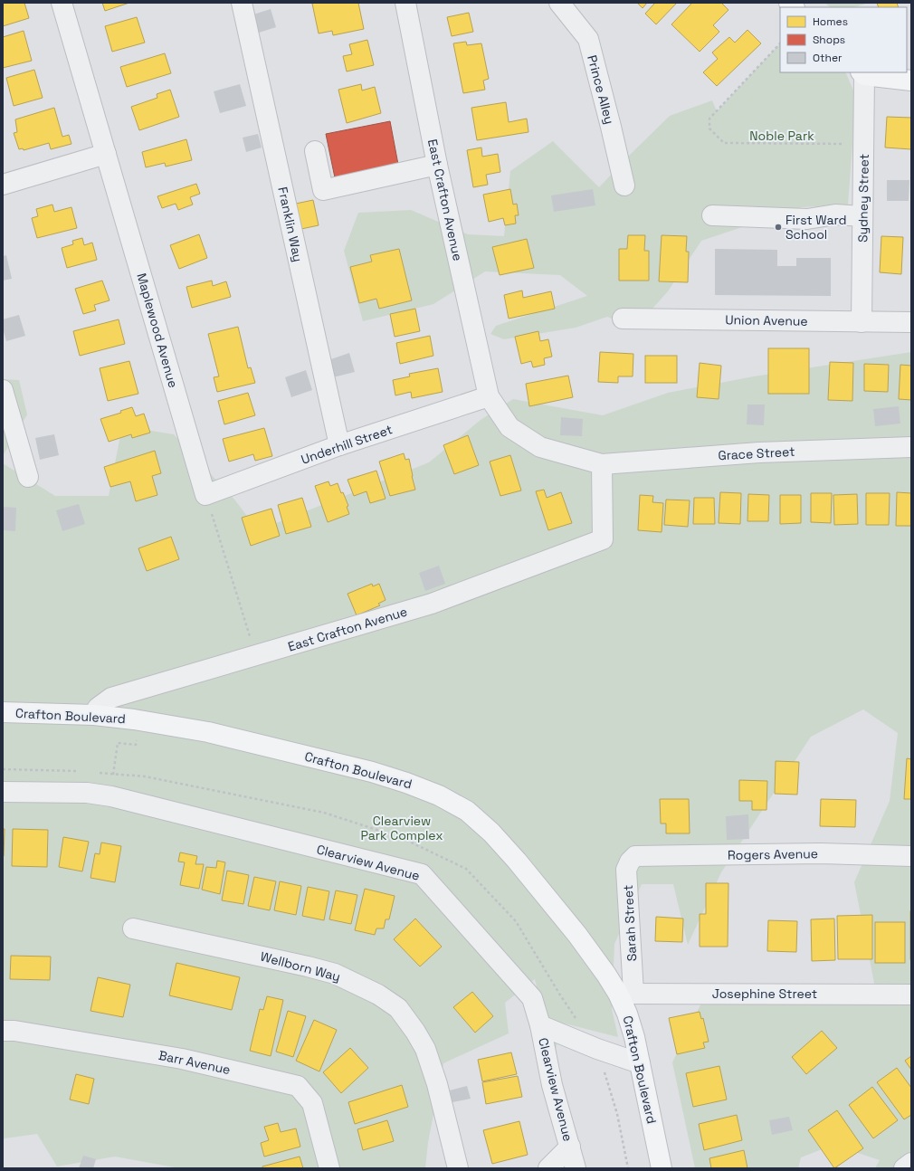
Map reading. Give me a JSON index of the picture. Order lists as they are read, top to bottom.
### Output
{
  "streets": {
    "main road": ["Crafton Boulevard"],
    "street": [
      "Prince Alley",
      "Sydney Street",
      "East Crafton Avenue",
      "Franklin Way",
      "Union Avenue",
      "Maplewood Avenue",
      "Underhill Street",
      "Grace Street",
      "Rogers Avenue",
      "Clearview Avenue",
      "Sarah Street",
      "Wellborn Way",
      "Josephine Street",
      "Barr Avenue"
    ]
  },
  "crossings": [
    ["Sydney Street", "Union Avenue"],
    ["East Crafton Avenue", "Underhill Street"],
    ["East Crafton Avenue", "Grace Street"],
    ["East Crafton Avenue", "Crafton Boulevard"],
    ["Franklin Way", "Underhill Street"],
    ["Maplewood Avenue", "Underhill Street"],
    ["Underhill Street", "Grace Street"],
    ["Crafton Boulevard", "Sarah Street"],
    ["Crafton Boulevard", "Josephine Street"],
    ["Rogers Avenue", "Sarah Street"],
    ["Sarah Street", "Josephine Street"]
  ],
  "parks": ["Noble Park", "Clearview Park Complex"],
  "places": ["First Ward School"],
  "legend": ["Homes", "Shops", "Other"]
}
